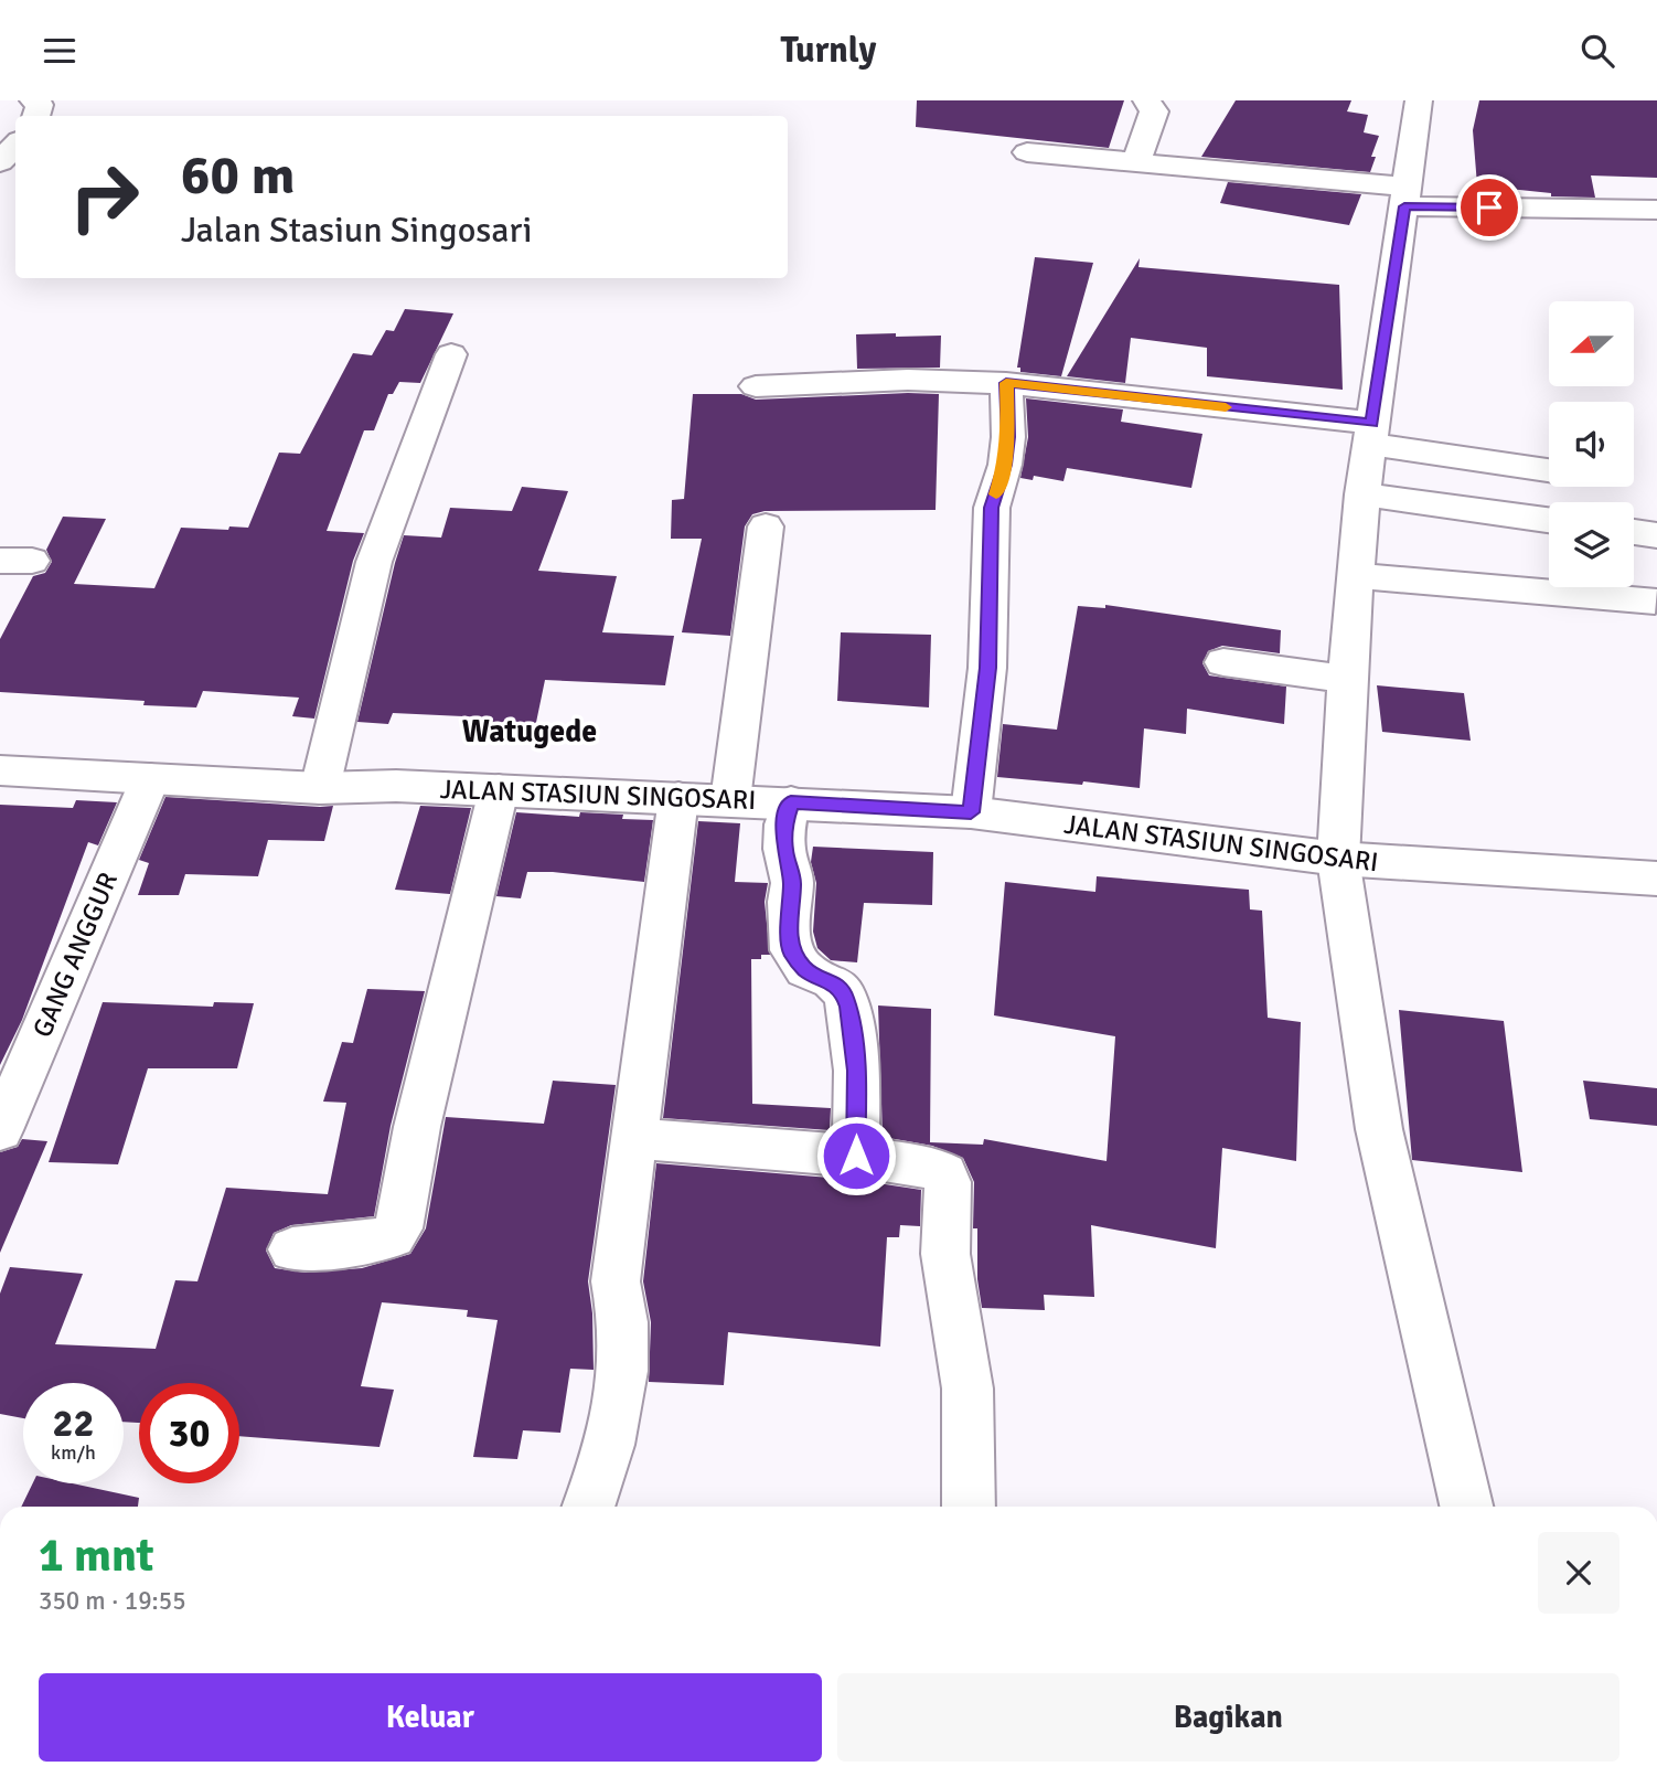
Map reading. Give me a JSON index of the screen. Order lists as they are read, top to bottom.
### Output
{
  "streets": {
    "street": ["JALAN STASIUN SINGOSARI", "GANG ANGGUR"]
  },
  "crossings": [
    ["JALAN STASIUN SINGOSARI", "GANG ANGGUR"]
  ],
  "districts": ["Watugede"],
  "north": "left",
  "page": {
    "header": "Turnly",
    "turn": ["60 m", "Jalan Stasiun Singosari"],
    "speed": "22 km/h",
    "limit": "30",
    "heading": ["1 mnt", "350 m · 19:55"],
    "buttons": ["Keluar", "Bagikan"]
  }
}
